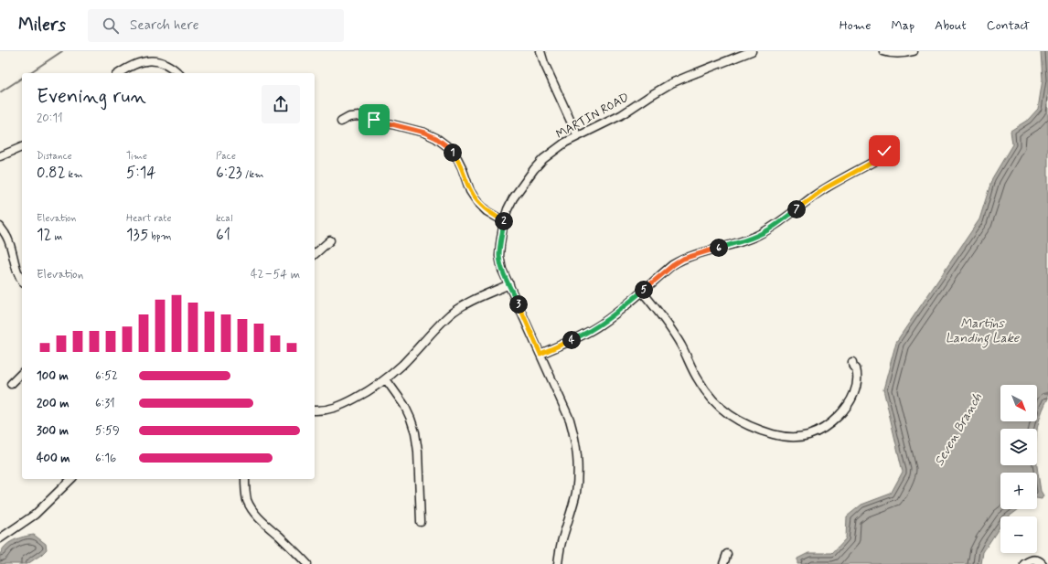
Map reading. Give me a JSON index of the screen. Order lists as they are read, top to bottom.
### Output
{
  "streets": {
    "street": ["MARTIN ROAD"]
  },
  "water": ["Martins Landing Lake", "Seven Branch"],
  "north": "bottom right",
  "page": {
    "header": "Milers",
    "search": "Search here",
    "nav": [
      "Home",
      "Map",
      "About",
      "Contact"
    ],
    "heading": ["Evening run", "20:11"],
    "stats": [
      ["Distance", "0.82 km"],
      ["Time", "5:14"],
      ["Pace", "6:23 /km"],
      ["Elevation", "12 m"],
      ["Heart rate", "135 bpm"],
      ["kcal", "61"]
    ],
    "pins": [
      "1",
      "7",
      "2",
      "6",
      "5",
      "3",
      "4"
    ],
    "chart": ["Elevation", "42–54 m"],
    "list": [
      {
        "name": "100 m",
        "note": "6:52"
      },
      {
        "name": "200 m",
        "note": "6:31"
      },
      {
        "name": "300 m",
        "note": "5:59"
      },
      {
        "name": "400 m",
        "note": "6:16"
      }
    ],
    "map_buttons": ["+", "−"]
  }
}
